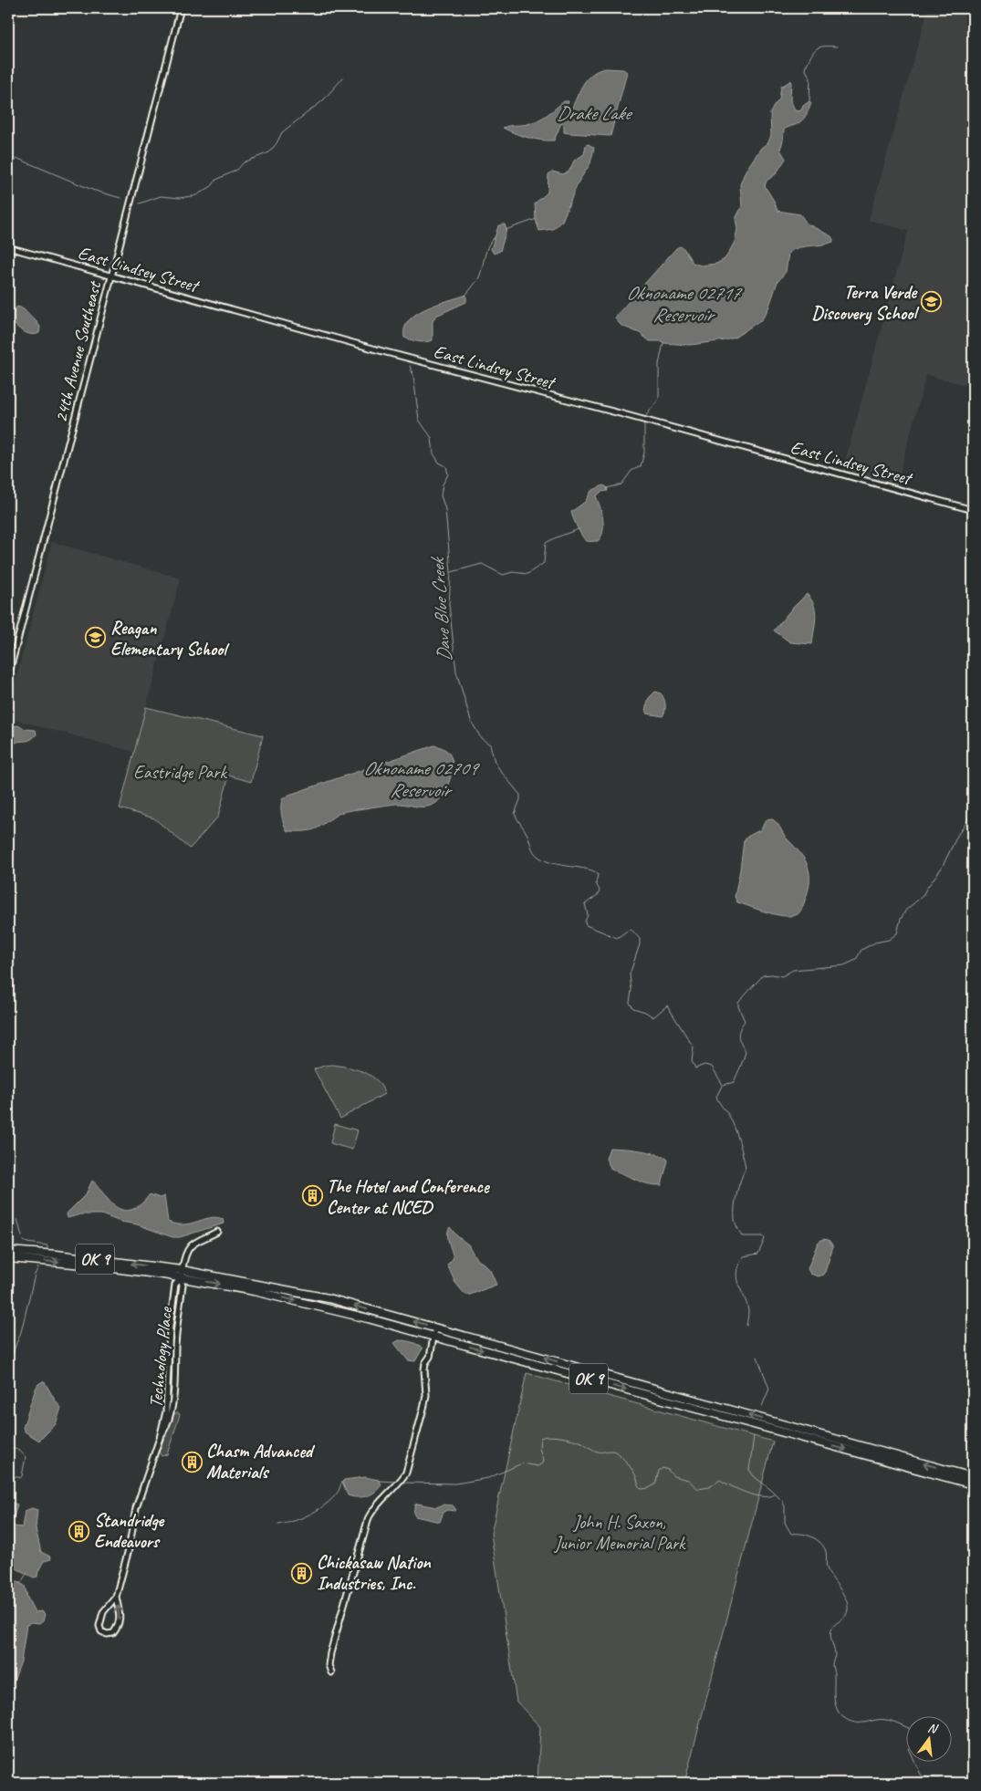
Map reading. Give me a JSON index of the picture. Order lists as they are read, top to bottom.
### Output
{
  "streets": {
    "highway": ["OK 9"],
    "street": ["East Lindsey Street", "24th Avenue Southeast", "Technology Place"]
  },
  "crossings": [
    ["East Lindsey Street", "24th Avenue Southeast"],
    ["OK 9", "Technology Place"]
  ],
  "water": [
    "Drake Lake",
    "Oknoname 02717 Reservoir",
    "Dave Blue Creek",
    "Oknoname 02709 Reservoir"
  ],
  "parks": ["Eastridge Park", "John H. Saxon, Junior Memorial Park"],
  "places": {
    "school or university": ["Terra Verde Discovery School", "Reagan Elementary School"],
    "building": [
      "The Hotel and Conference Center at NCED",
      "Chasm Advanced Materials",
      "Standridge Endeavors",
      "Chickasaw Nation Industries, Inc."
    ]
  },
  "north": "top"
}
